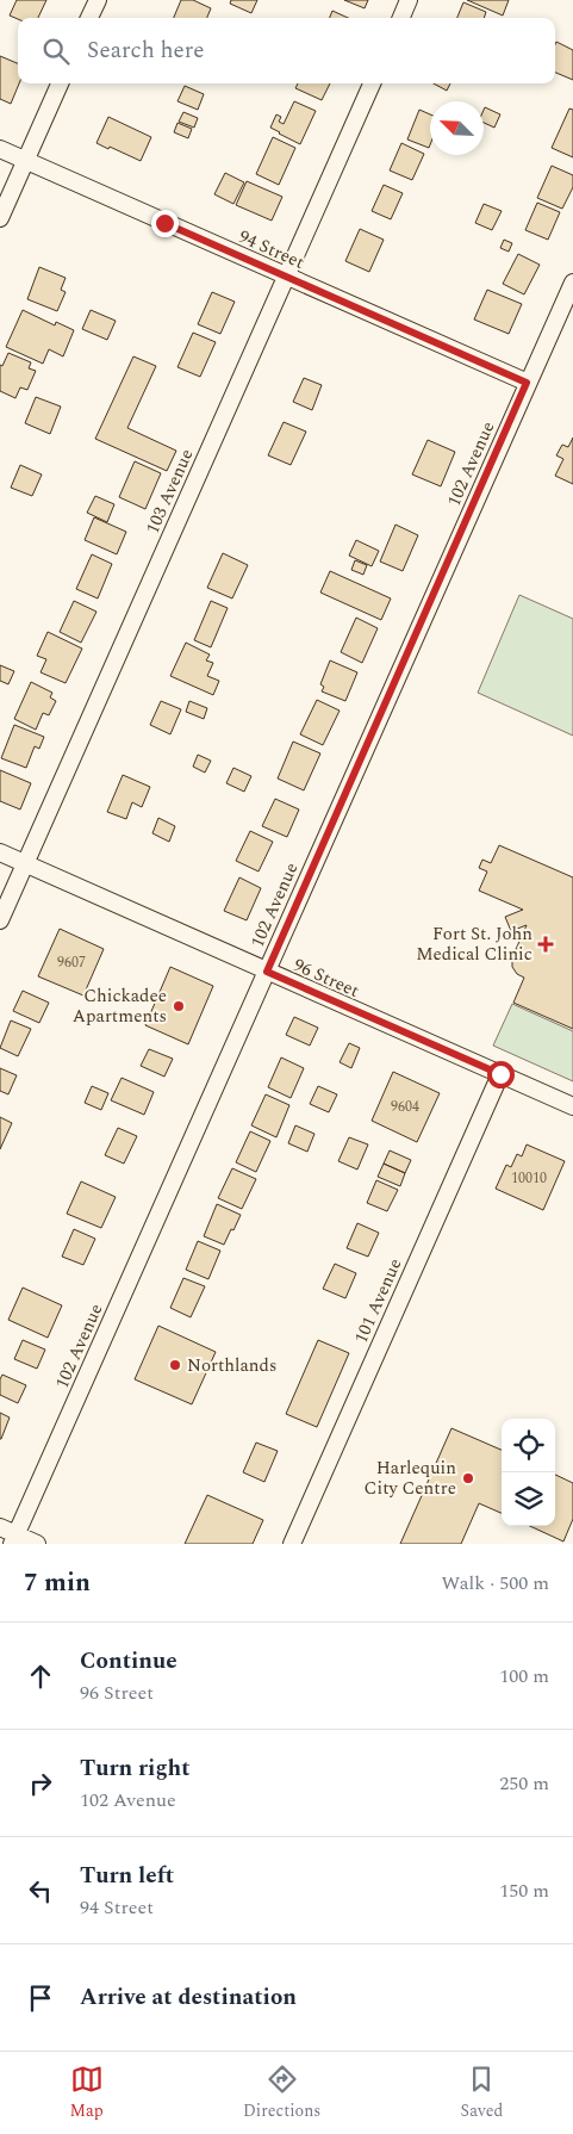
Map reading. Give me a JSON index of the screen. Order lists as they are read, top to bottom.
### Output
{
  "streets": {
    "street": [
      "94 Street",
      "102 Avenue",
      "103 Avenue",
      "96 Street",
      "101 Avenue"
    ]
  },
  "crossings": [
    ["94 Street", "102 Avenue"],
    ["94 Street", "103 Avenue"],
    ["102 Avenue", "96 Street"],
    ["103 Avenue", "96 Street"],
    ["96 Street", "101 Avenue"]
  ],
  "places": {
    "health": ["Fort St. John Medical Clinic"],
    "other": ["Chickadee Apartments", "Northlands", "Harlequin City Centre"]
  },
  "house_numbers": ["9607", "9604", "10010"],
  "north": "top left",
  "page": {
    "search": "Search here",
    "heading": ["7 min", "Walk · 500 m"],
    "list": [
      ["Continue", "96 Street", "100 m"],
      ["Turn right", "102 Avenue", "250 m"],
      ["Turn left", "94 Street", "150 m"],
      "Arrive at destination"
    ],
    "nav": ["Map", "Directions", "Saved"]
  }
}
